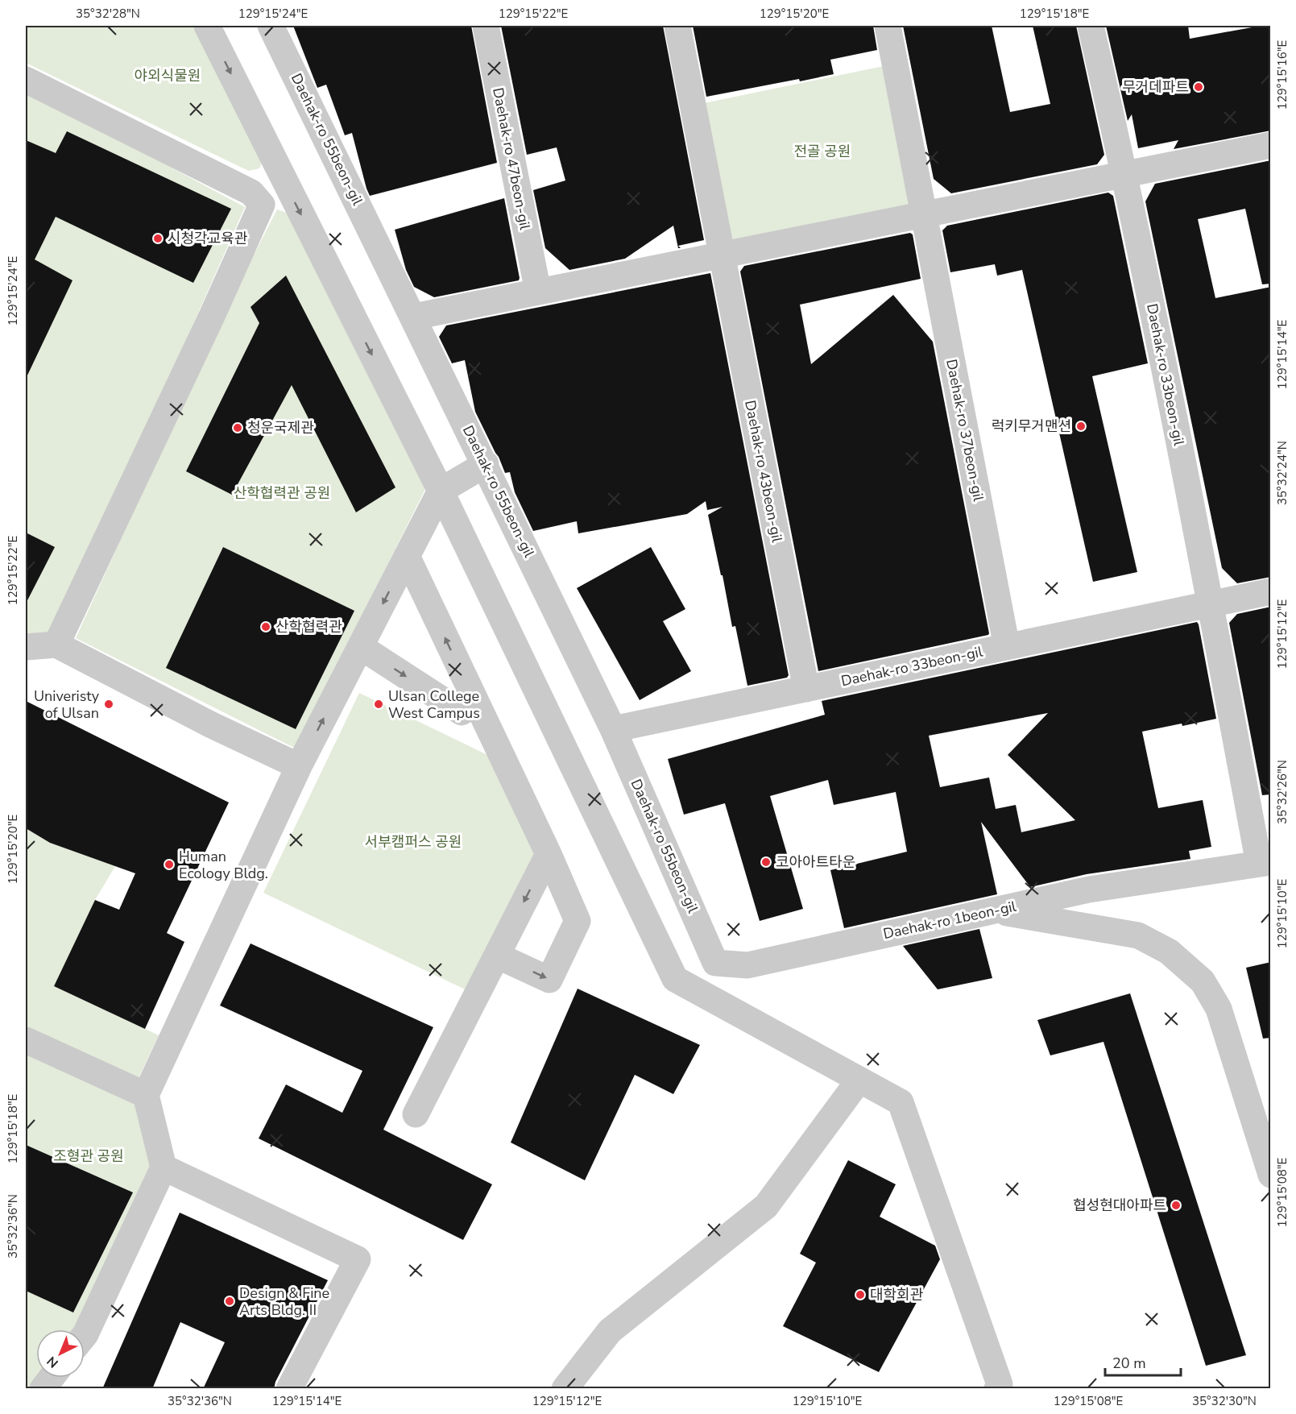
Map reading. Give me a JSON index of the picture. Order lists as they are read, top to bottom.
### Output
{
  "streets": {
    "street": [
      "Daehak-ro 55beon-gil",
      "Daehak-ro 47beon-gil",
      "Daehak-ro 33beon-gil",
      "Daehak-ro 37beon-gil",
      "Daehak-ro 43beon-gil",
      "Daehak-ro 1beon-gil"
    ]
  },
  "crossings": [
    ["Daehak-ro 55beon-gil", "Daehak-ro 33beon-gil"],
    ["Daehak-ro 55beon-gil", "Daehak-ro 1beon-gil"],
    ["Daehak-ro 33beon-gil", "Daehak-ro 37beon-gil"],
    ["Daehak-ro 33beon-gil", "Daehak-ro 43beon-gil"],
    ["Daehak-ro 33beon-gil", "Daehak-ro 1beon-gil"]
  ],
  "parks": [
    "야외식물원",
    "전골 공원",
    "산학협력관 공원",
    "서부캠퍼스 공원",
    "조형관 공원"
  ],
  "places": [
    "무거데파트",
    "시청각교육관",
    "럭키무거맨션",
    "청운국제관",
    "산학협력관",
    "Univeristy of Ulsan",
    "Ulsan College West Campus",
    "코아아트타운",
    "Human Ecology Bldg.",
    "협성현대아파트",
    "대학회관",
    "Design & Fine Arts Bldg. II"
  ],
  "scale_bar": "20 m",
  "north": "bottom left",
  "coordinates": [
    "35°32'28\"N",
    "129°15'24\"E",
    "129°15'22\"E",
    "129°15'20\"E",
    "129°15'18\"E",
    "129°15'16\"E",
    "129°15'14\"E",
    "35°32'24\"N",
    "129°15'12\"E",
    "35°32'26\"N",
    "129°15'10\"E",
    "129°15'08\"E",
    "35°32'36\"N",
    "35°32'30\"N"
  ]
}
